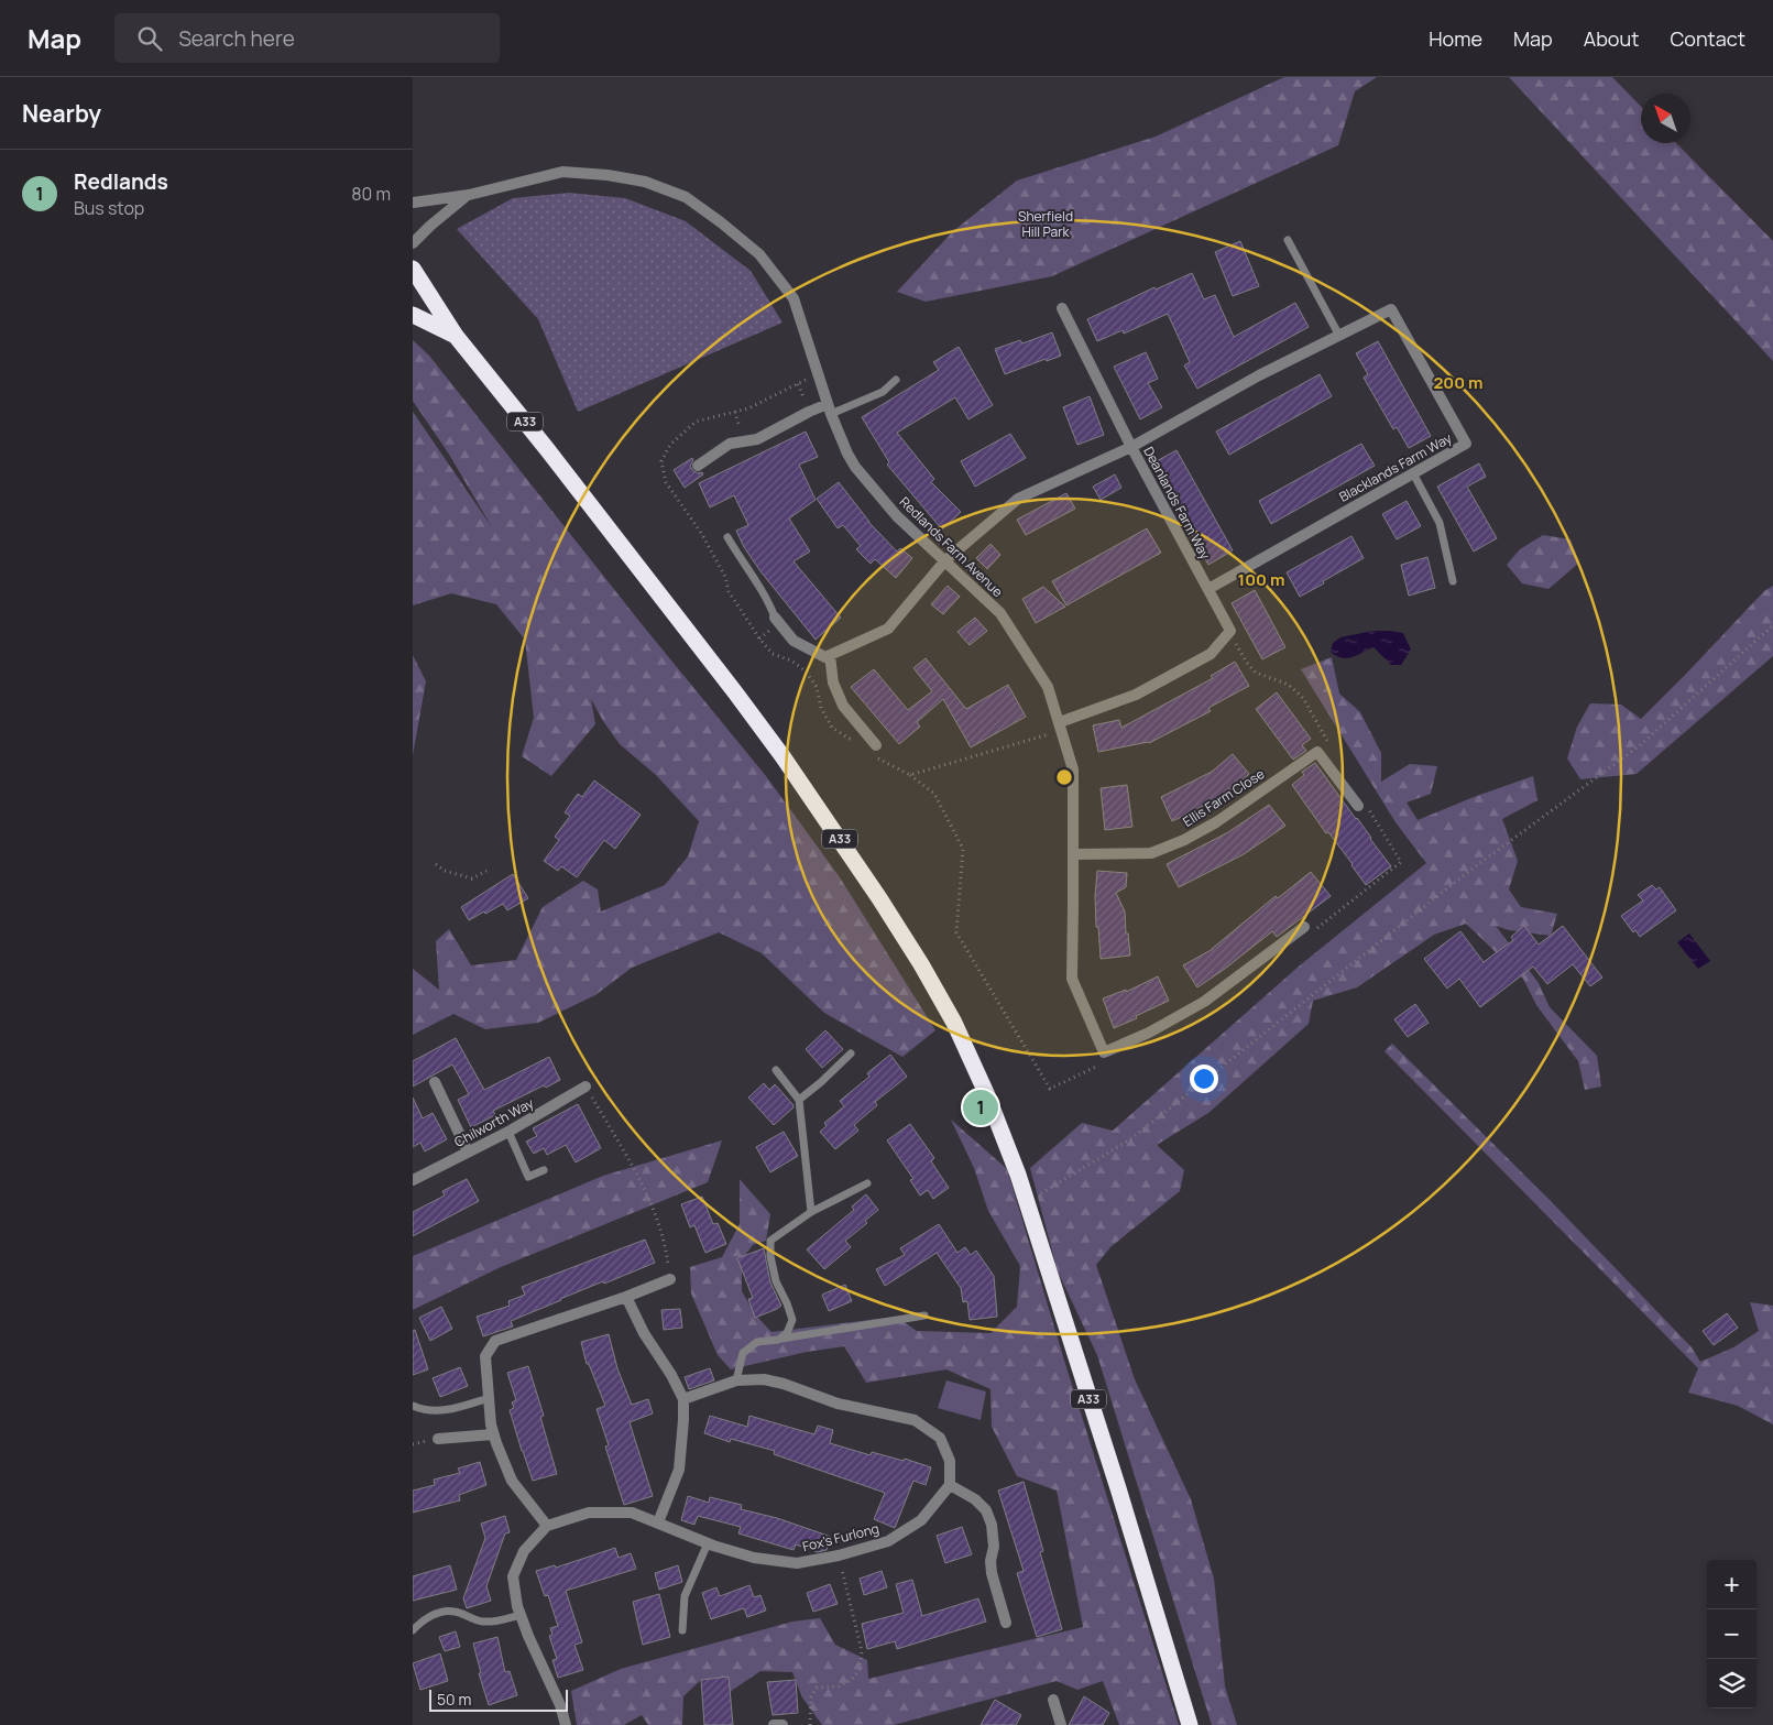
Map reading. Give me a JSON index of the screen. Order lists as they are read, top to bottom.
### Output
{
  "streets": {
    "highway": ["A33"],
    "street": [
      "Blacklands Farm Way",
      "Deanlands Farm Way",
      "Redlands Farm Avenue",
      "Ellis Farm Close",
      "Chilworth Way",
      "Fox's Furlong"
    ]
  },
  "crossings": [
    ["Blacklands Farm Way", "Deanlands Farm Way"],
    ["Blacklands Farm Way", "Redlands Farm Avenue"],
    ["Redlands Farm Avenue", "Ellis Farm Close"]
  ],
  "parks": ["Sherfield Hill Park"],
  "scale_bar": "50 m",
  "north": "top left",
  "page": {
    "header": "Map",
    "search": "Search here",
    "nav": [
      "Home",
      "Map",
      "About",
      "Contact"
    ],
    "heading": "Nearby",
    "list": [
      {
        "mark": "1",
        "name": "Redlands",
        "note": "Bus stop",
        "value": "80 m"
      }
    ],
    "pins": "1",
    "map_buttons": ["+", "−"],
    "scale": "50 m"
  },
  "rings": ["200 m", "100 m"]
}
